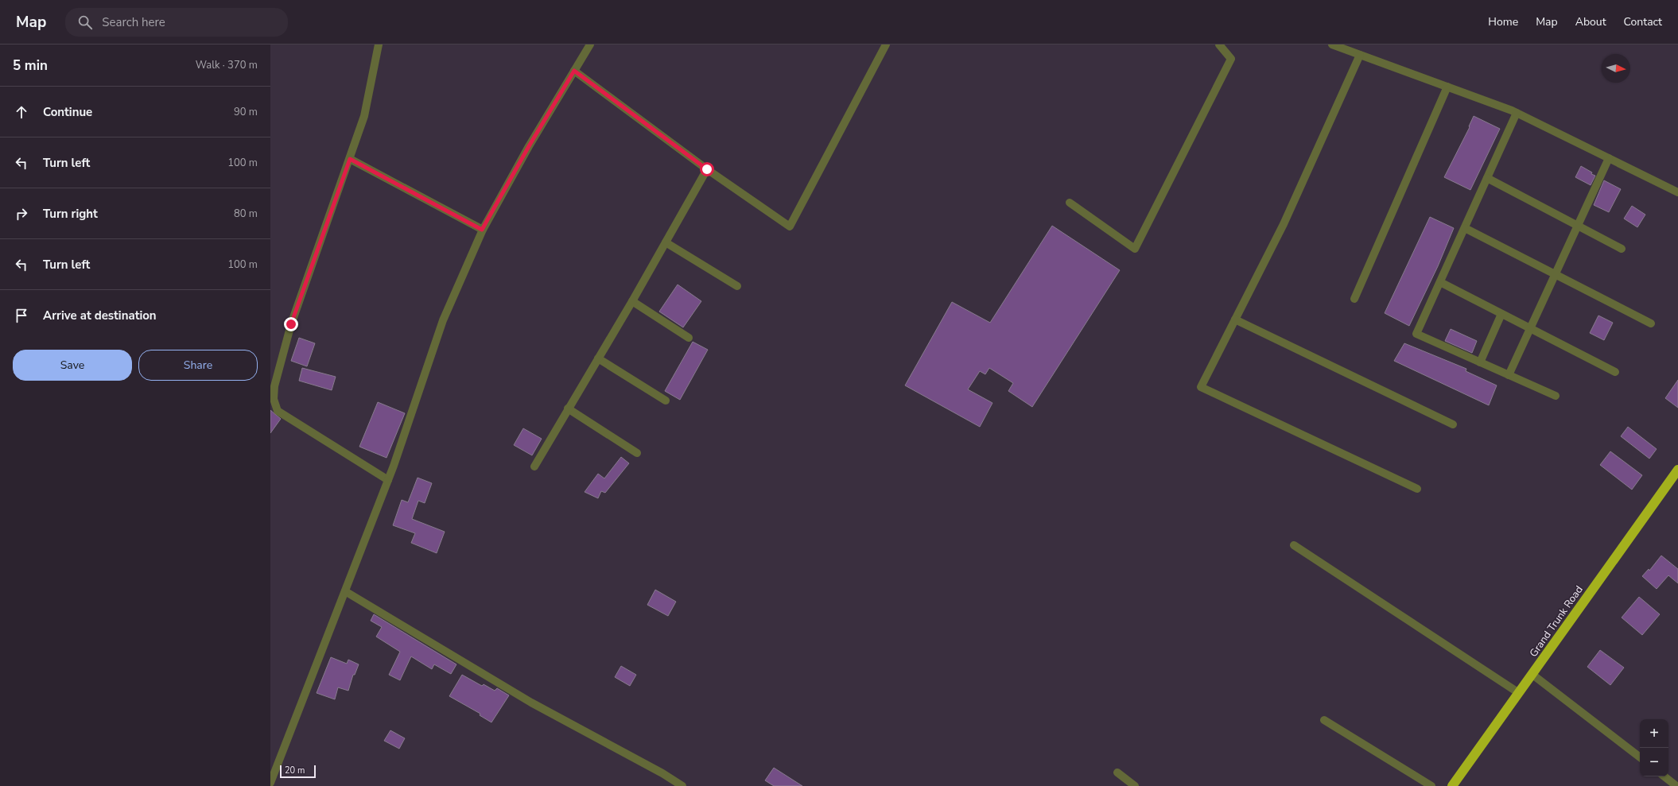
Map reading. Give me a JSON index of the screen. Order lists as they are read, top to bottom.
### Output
{
  "streets": {
    "highway": ["Grand Trunk Road"]
  },
  "scale_bar": "20 m",
  "north": "right",
  "page": {
    "header": "Map",
    "search": "Search here",
    "nav": [
      "Home",
      "Map",
      "About",
      "Contact"
    ],
    "heading": ["5 min", "Walk · 370 m"],
    "list": [
      ["Continue", "90 m"],
      ["Turn left", "100 m"],
      ["Turn right", "80 m"],
      ["Turn left", "100 m"],
      "Arrive at destination"
    ],
    "buttons": ["Save", "Share"],
    "map_buttons": ["+", "−"],
    "scale": "20 m"
  }
}
